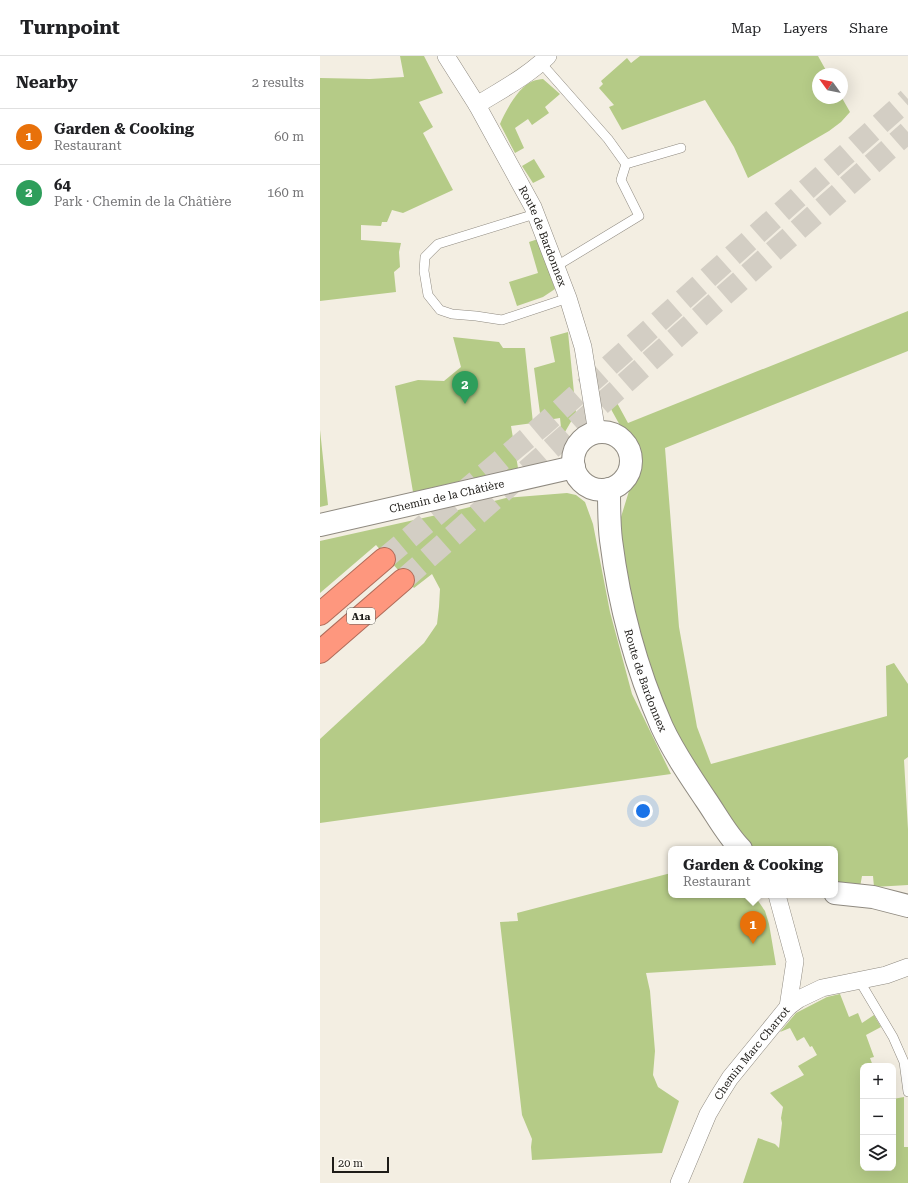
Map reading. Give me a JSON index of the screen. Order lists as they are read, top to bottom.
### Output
{
  "streets": {
    "highway": ["A1a"],
    "street": ["Route de Bardonnex", "Chemin de la Châtière", "Chemin Marc Charrot"]
  },
  "crossings": [
    ["Route de Bardonnex", "Chemin de la Châtière"]
  ],
  "scale_bar": "20 m",
  "north": "top left",
  "page": {
    "header": "Turnpoint",
    "nav": ["Map", "Layers", "Share"],
    "heading": ["Nearby", "2 results"],
    "list": [
      {
        "mark": "1",
        "name": "Garden & Cooking",
        "note": "Restaurant",
        "value": "60 m"
      },
      {
        "mark": "2",
        "name": "64",
        "note": "Park · Chemin de la Châtière",
        "value": "160 m"
      }
    ],
    "pins": ["2", "1"],
    "popup": ["Garden & Cooking", "Restaurant"],
    "map_buttons": ["+", "−"],
    "scale": "20 m"
  }
}
